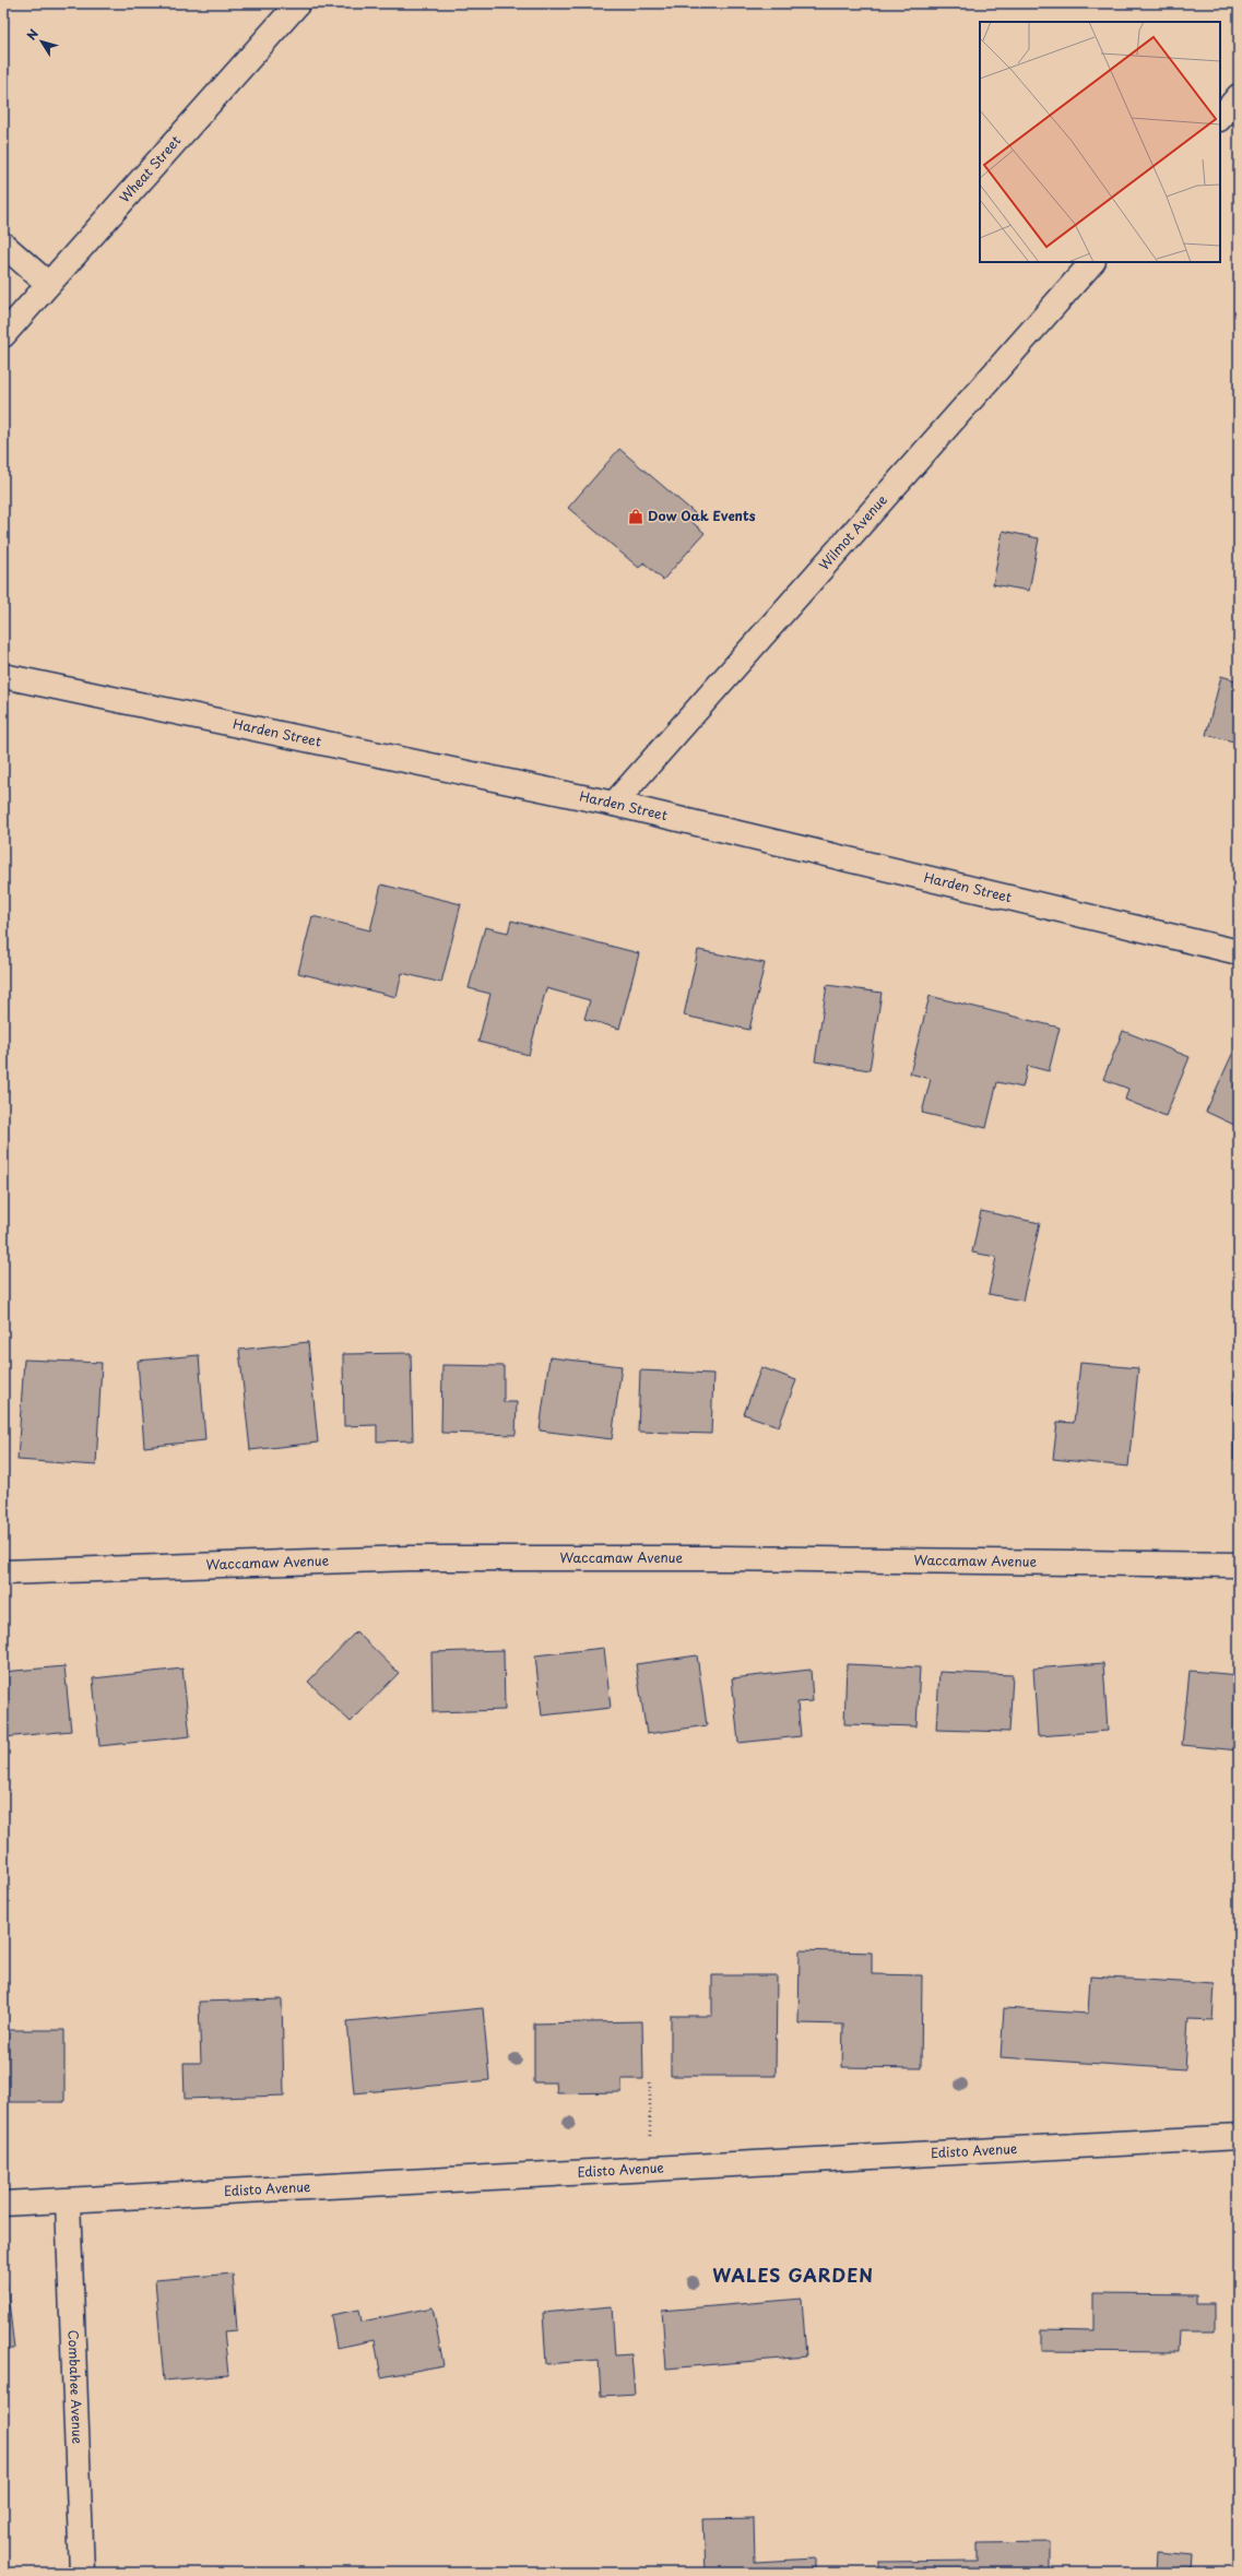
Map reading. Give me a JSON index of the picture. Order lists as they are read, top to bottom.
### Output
{
  "streets": {
    "street": [
      "Wheat Street",
      "Wilmot Avenue",
      "Harden Street",
      "Waccamaw Avenue",
      "Edisto Avenue",
      "Combahee Avenue"
    ]
  },
  "crossings": [
    ["Wilmot Avenue", "Harden Street"],
    ["Edisto Avenue", "Combahee Avenue"]
  ],
  "districts": ["WALES GARDEN"],
  "places": {
    "shop": ["Dow Oak Events"]
  },
  "north": "top left"
}
